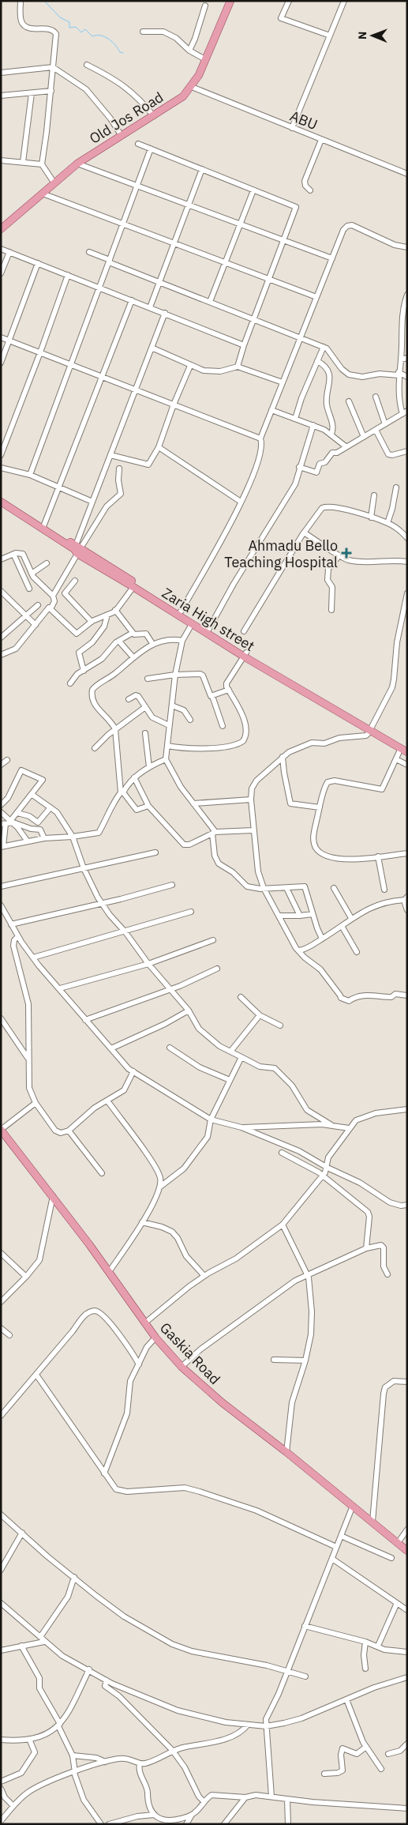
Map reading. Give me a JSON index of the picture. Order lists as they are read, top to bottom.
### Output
{
  "streets": {
    "main road": ["Old Jos Road", "Zaria High street", "Gaskia Road"],
    "street": ["ABU"]
  },
  "crossings": [
    ["Old Jos Road", "ABU"]
  ],
  "places": {
    "health": ["Ahmadu Bello Teaching Hospital"]
  },
  "north": "left"
}
